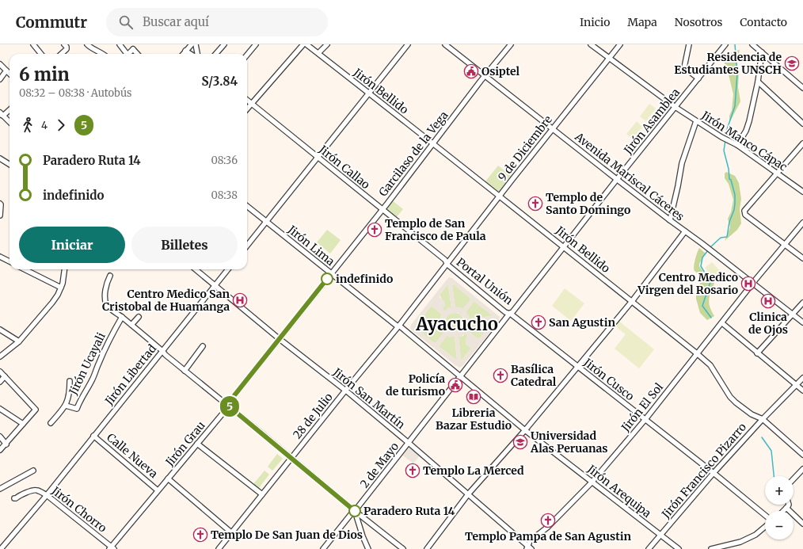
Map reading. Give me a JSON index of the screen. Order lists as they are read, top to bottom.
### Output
{
  "streets": {
    "street": [
      "Jirón Bellido",
      "Jirón Asamblea",
      "Jirón Manco Cápac",
      "9 de Diciembre",
      "Garcilaso de la Vega",
      "Jirón Callao",
      "Avenida Mariscal Cáceres",
      "Jirón Lima",
      "Portal Unión",
      "Jirón Ucayali",
      "Jirón Libertad",
      "Jirón Cusco",
      "Jirón San Martín",
      "Jirón El Sol",
      "28 de Julio",
      "Jirón Grau",
      "Calle Nueva",
      "2 de Mayo",
      "Jirón Francisco Pizarro",
      "Jirón Arequipa",
      "Jirón Chorro"
    ]
  },
  "crossings": [
    ["Jirón Bellido", "Jirón Asamblea"],
    ["Jirón Bellido", "9 de Diciembre"],
    ["Jirón Bellido", "Garcilaso de la Vega"],
    ["Jirón Bellido", "Jirón El Sol"],
    ["Jirón Bellido", "Jirón Francisco Pizarro"],
    ["Jirón Asamblea", "Jirón Manco Cápac"],
    ["Jirón Asamblea", "Avenida Mariscal Cáceres"],
    ["Jirón Asamblea", "Portal Unión"],
    ["Jirón Asamblea", "Jirón Cusco"],
    ["Jirón Asamblea", "2 de Mayo"],
    ["Jirón Manco Cápac", "9 de Diciembre"],
    ["9 de Diciembre", "Jirón Callao"],
    ["9 de Diciembre", "Avenida Mariscal Cáceres"],
    ["9 de Diciembre", "Jirón Lima"],
    ["9 de Diciembre", "Portal Unión"],
    ["9 de Diciembre", "28 de Julio"],
    ["Garcilaso de la Vega", "Jirón Callao"],
    ["Garcilaso de la Vega", "Avenida Mariscal Cáceres"],
    ["Garcilaso de la Vega", "Jirón Lima"],
    ["Garcilaso de la Vega", "Jirón Grau"],
    ["Jirón Callao", "Portal Unión"],
    ["Avenida Mariscal Cáceres", "Jirón El Sol"],
    ["Jirón Lima", "28 de Julio"],
    ["Jirón Lima", "Jirón Grau"],
    ["Jirón Lima", "2 de Mayo"],
    ["Jirón Lima", "Jirón Arequipa"],
    ["Portal Unión", "Jirón Cusco"],
    ["Portal Unión", "2 de Mayo"],
    ["Jirón Libertad", "Jirón San Martín"],
    ["Jirón Libertad", "Calle Nueva"],
    ["Jirón Libertad", "Jirón Chorro"],
    ["Jirón Cusco", "Jirón El Sol"],
    ["Jirón Cusco", "2 de Mayo"],
    ["Jirón Cusco", "Jirón Francisco Pizarro"],
    ["Jirón San Martín", "Jirón El Sol"],
    ["Jirón San Martín", "28 de Julio"],
    ["Jirón San Martín", "Jirón Grau"],
    ["Jirón San Martín", "2 de Mayo"],
    ["Jirón El Sol", "Jirón Arequipa"],
    ["Jirón Grau", "Calle Nueva"],
    ["Jirón Grau", "Jirón Chorro"],
    ["2 de Mayo", "Jirón Arequipa"],
    ["Jirón Francisco Pizarro", "Jirón Arequipa"]
  ],
  "districts": ["Ayacucho"],
  "places": {
    "school or university": ["Residencia de Estudiantes UNSCH", "Universidad Alas Peruanas"],
    "public building": ["Osiptel", "Policía de turismo"],
    "church": [
      "Templo de Santo Domingo",
      "Templo de San Francisco de Paula",
      "San Agustin",
      "Basílica Catedral",
      "Templo La Merced",
      "Templo Pampa de San Agustin",
      "Templo De San Juan de Dios"
    ],
    "other": ["indefinido", "Paradero Ruta 14"],
    "hospital": ["Centro Medico Virgen del Rosario", "Centro Medico San Cristobal de Huamanga", "Clinica de Ojos"],
    "library": ["Libreria Bazar Estudio"]
  },
  "lines": ["bus line 5"],
  "page": {
    "header": "Commutr",
    "search": "Buscar aquí",
    "nav": [
      "Inicio",
      "Mapa",
      "Nosotros",
      "Contacto"
    ],
    "on_map": "5",
    "heading": ["6 min", "08:32 – 08:38 · Autobús", "S/3.84"],
    "legs": ["4", "5"],
    "list": [
      {
        "name": "Paradero Ruta 14",
        "value": "08:36"
      },
      {
        "name": "indefinido",
        "value": "08:38"
      }
    ],
    "buttons": ["Iniciar", "Billetes"],
    "map_buttons": ["+", "−"]
  }
}
